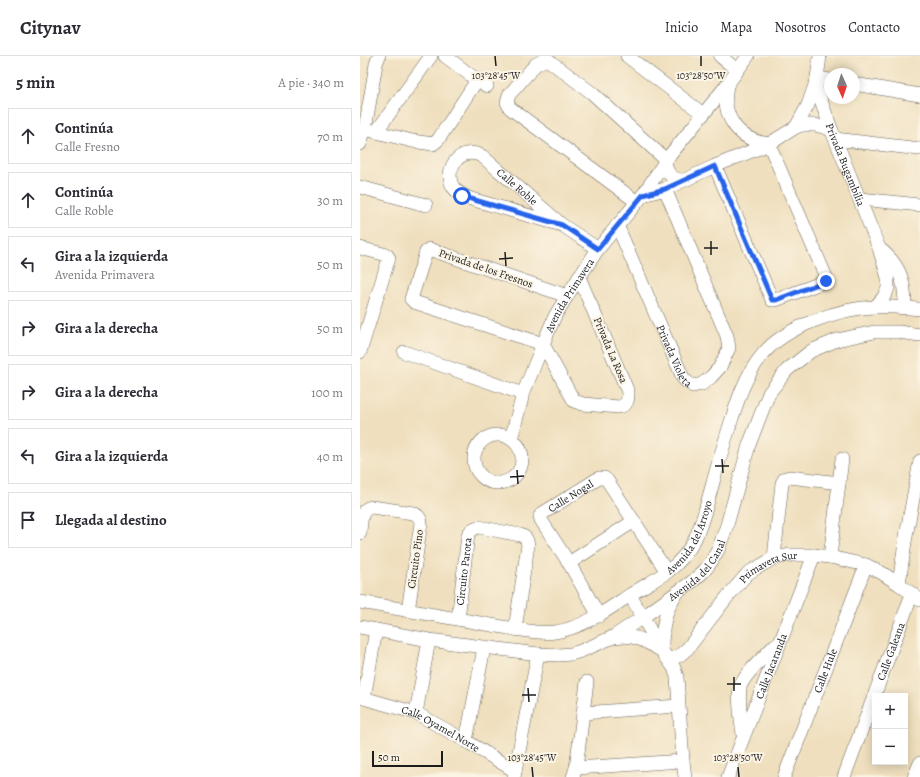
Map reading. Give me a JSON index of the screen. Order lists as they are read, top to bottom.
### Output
{
  "streets": {
    "street": [
      "Privada Bugambilia",
      "Calle Roble",
      "Privada de los Fresnos",
      "Avenida Primavera",
      "Privada La Rosa",
      "Privada Violeta",
      "Calle Nogal",
      "Avenida del Arroyo",
      "Circuito Pino",
      "Avenida del Canal",
      "Primavera Sur",
      "Circuito Parota",
      "Calle Galeana",
      "Calle Jacaranda",
      "Calle Hule",
      "Calle Oyamel Norte"
    ]
  },
  "crossings": [
    ["Privada Bugambilia", "Avenida del Arroyo"],
    ["Calle Roble", "Avenida Primavera"],
    ["Privada de los Fresnos", "Avenida Primavera"],
    ["Privada de los Fresnos", "Privada La Rosa"],
    ["Avenida Primavera", "Privada La Rosa"],
    ["Avenida Primavera", "Privada Violeta"],
    ["Calle Nogal", "Avenida del Arroyo"],
    ["Avenida del Arroyo", "Circuito Pino"],
    ["Avenida del Arroyo", "Circuito Parota"],
    ["Primavera Sur", "Calle Galeana"],
    ["Primavera Sur", "Calle Jacaranda"],
    ["Primavera Sur", "Calle Hule"]
  ],
  "scale_bar": "50 m",
  "north": "bottom",
  "page": {
    "header": "Citynav",
    "nav": [
      "Inicio",
      "Mapa",
      "Nosotros",
      "Contacto"
    ],
    "heading": ["5 min", "A pie · 340 m"],
    "list": [
      ["Continúa", "Calle Fresno", "70 m"],
      ["Continúa", "Calle Roble", "30 m"],
      ["Gira a la izquierda", "Avenida Primavera", "50 m"],
      ["Gira a la derecha", "50 m"],
      ["Gira a la derecha", "100 m"],
      ["Gira a la izquierda", "40 m"],
      "Llegada al destino"
    ],
    "map_buttons": ["+", "−"],
    "scale": "50 m"
  },
  "coordinates": ["103°28'45\"W", "103°28'50\"W"]
}
